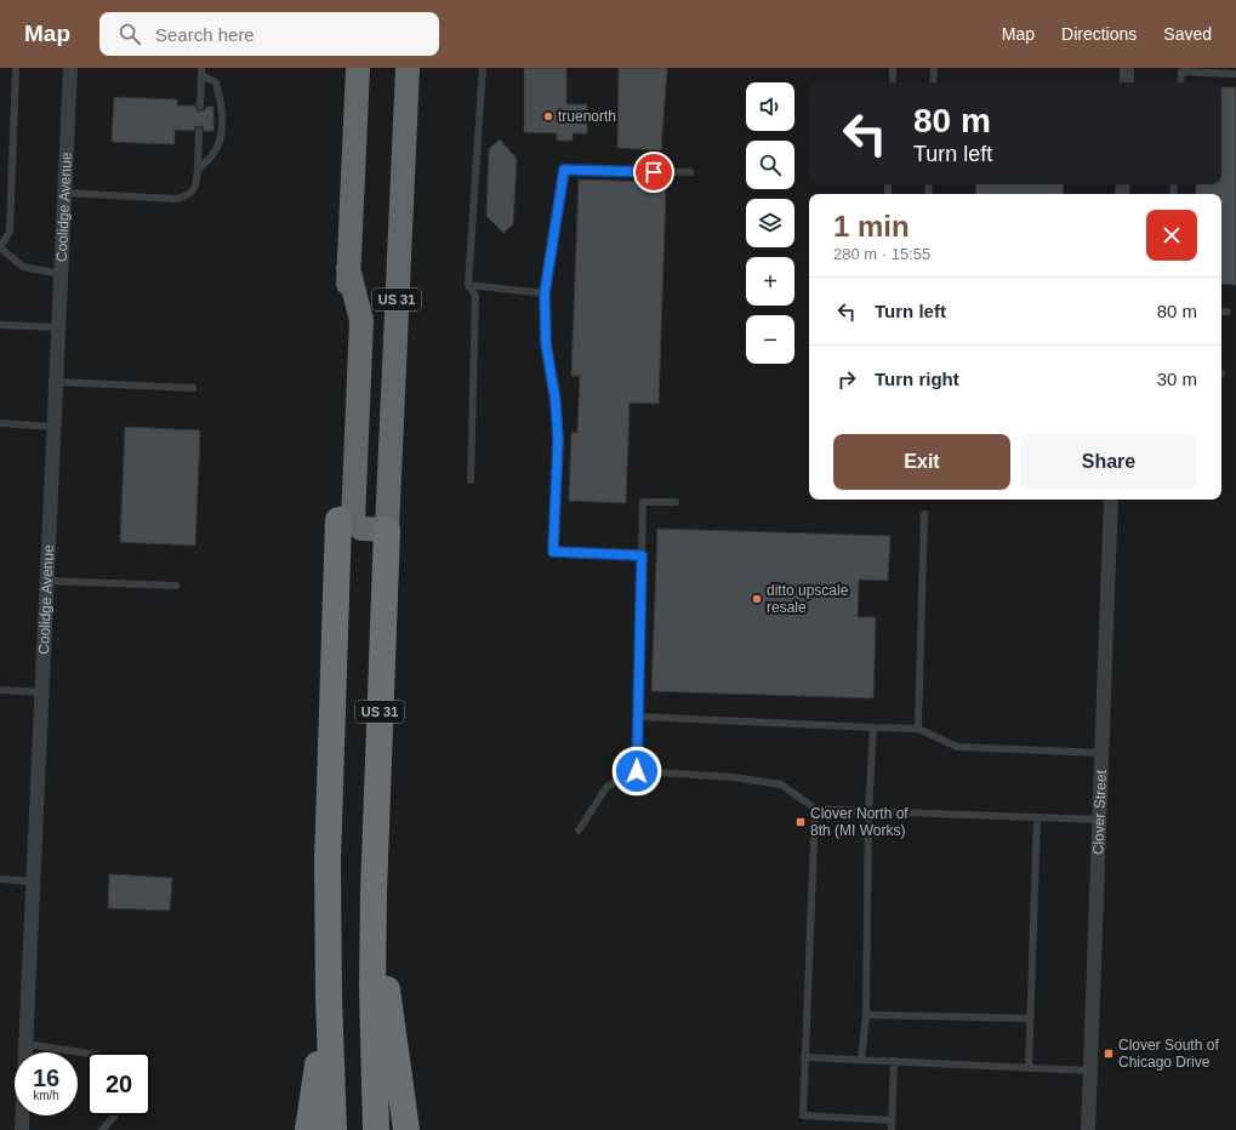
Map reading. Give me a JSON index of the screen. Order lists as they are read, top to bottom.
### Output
{
  "streets": {
    "highway": ["US 31"],
    "street": ["Coolidge Avenue", "Clover Street"]
  },
  "places": {
    "other": ["truenorth", "ditto upscale resale"],
    "transit": ["Clover North of 8th (MI Works)", "Clover South of Chicago Drive"]
  },
  "page": {
    "header": "Map",
    "search": "Search here",
    "nav": ["Map", "Directions", "Saved"],
    "map_buttons": ["+", "−"],
    "turn": ["80 m", "Turn left"],
    "heading": ["1 min", "280 m · 15:55"],
    "list": [
      {
        "name": "Turn left",
        "value": "80 m"
      },
      {
        "name": "Turn right",
        "value": "30 m"
      }
    ],
    "buttons": ["Exit", "Share"],
    "speed": "16 km/h",
    "limit": "20"
  }
}
